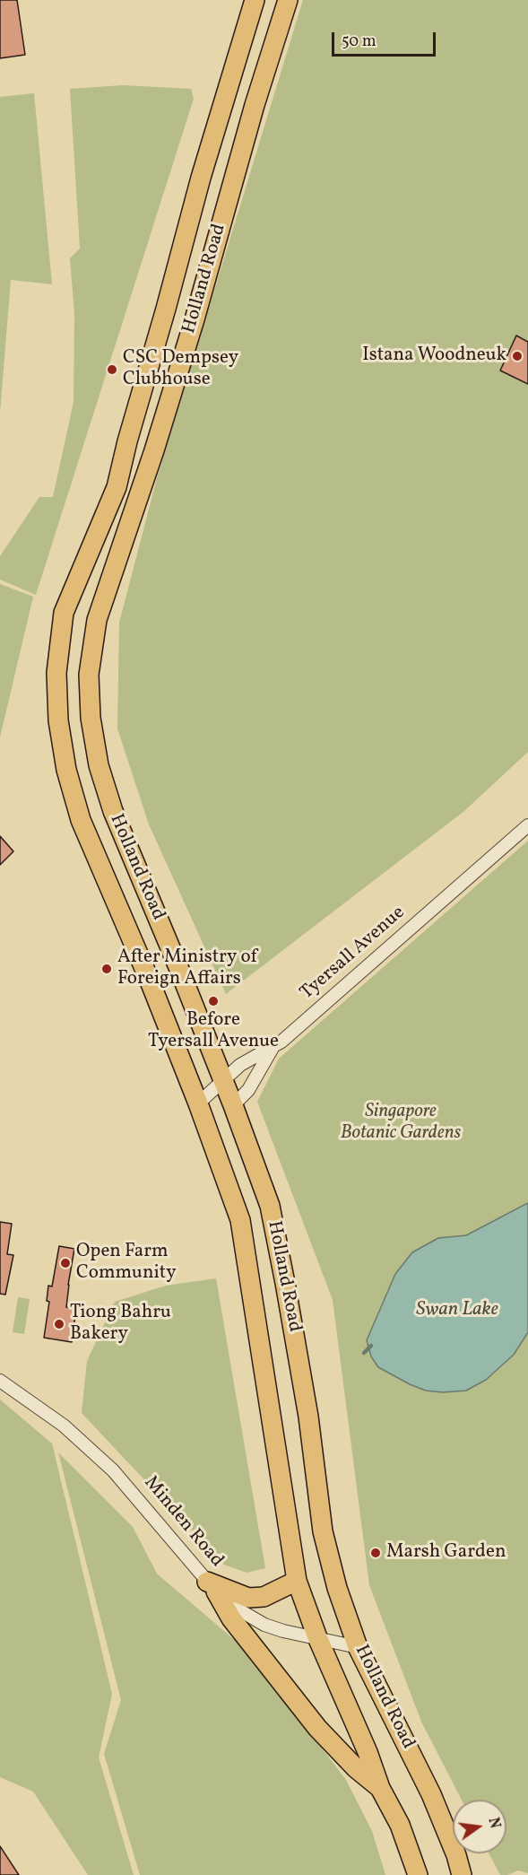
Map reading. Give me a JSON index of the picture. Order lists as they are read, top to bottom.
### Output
{
  "streets": {
    "main road": ["Holland Road"],
    "street": ["Tyersall Avenue", "Minden Road"]
  },
  "crossings": [
    ["Holland Road", "Tyersall Avenue"],
    ["Holland Road", "Minden Road"]
  ],
  "water": ["Swan Lake"],
  "parks": ["Singapore Botanic Gardens"],
  "places": [
    "Istana Woodneuk",
    "CSC Dempsey Clubhouse",
    "After Ministry of Foreign Affairs",
    "Before Tyersall Avenue",
    "Open Farm Community",
    "Tiong Bahru Bakery",
    "Marsh Garden"
  ],
  "scale_bar": "50 m",
  "north": "right"
}
